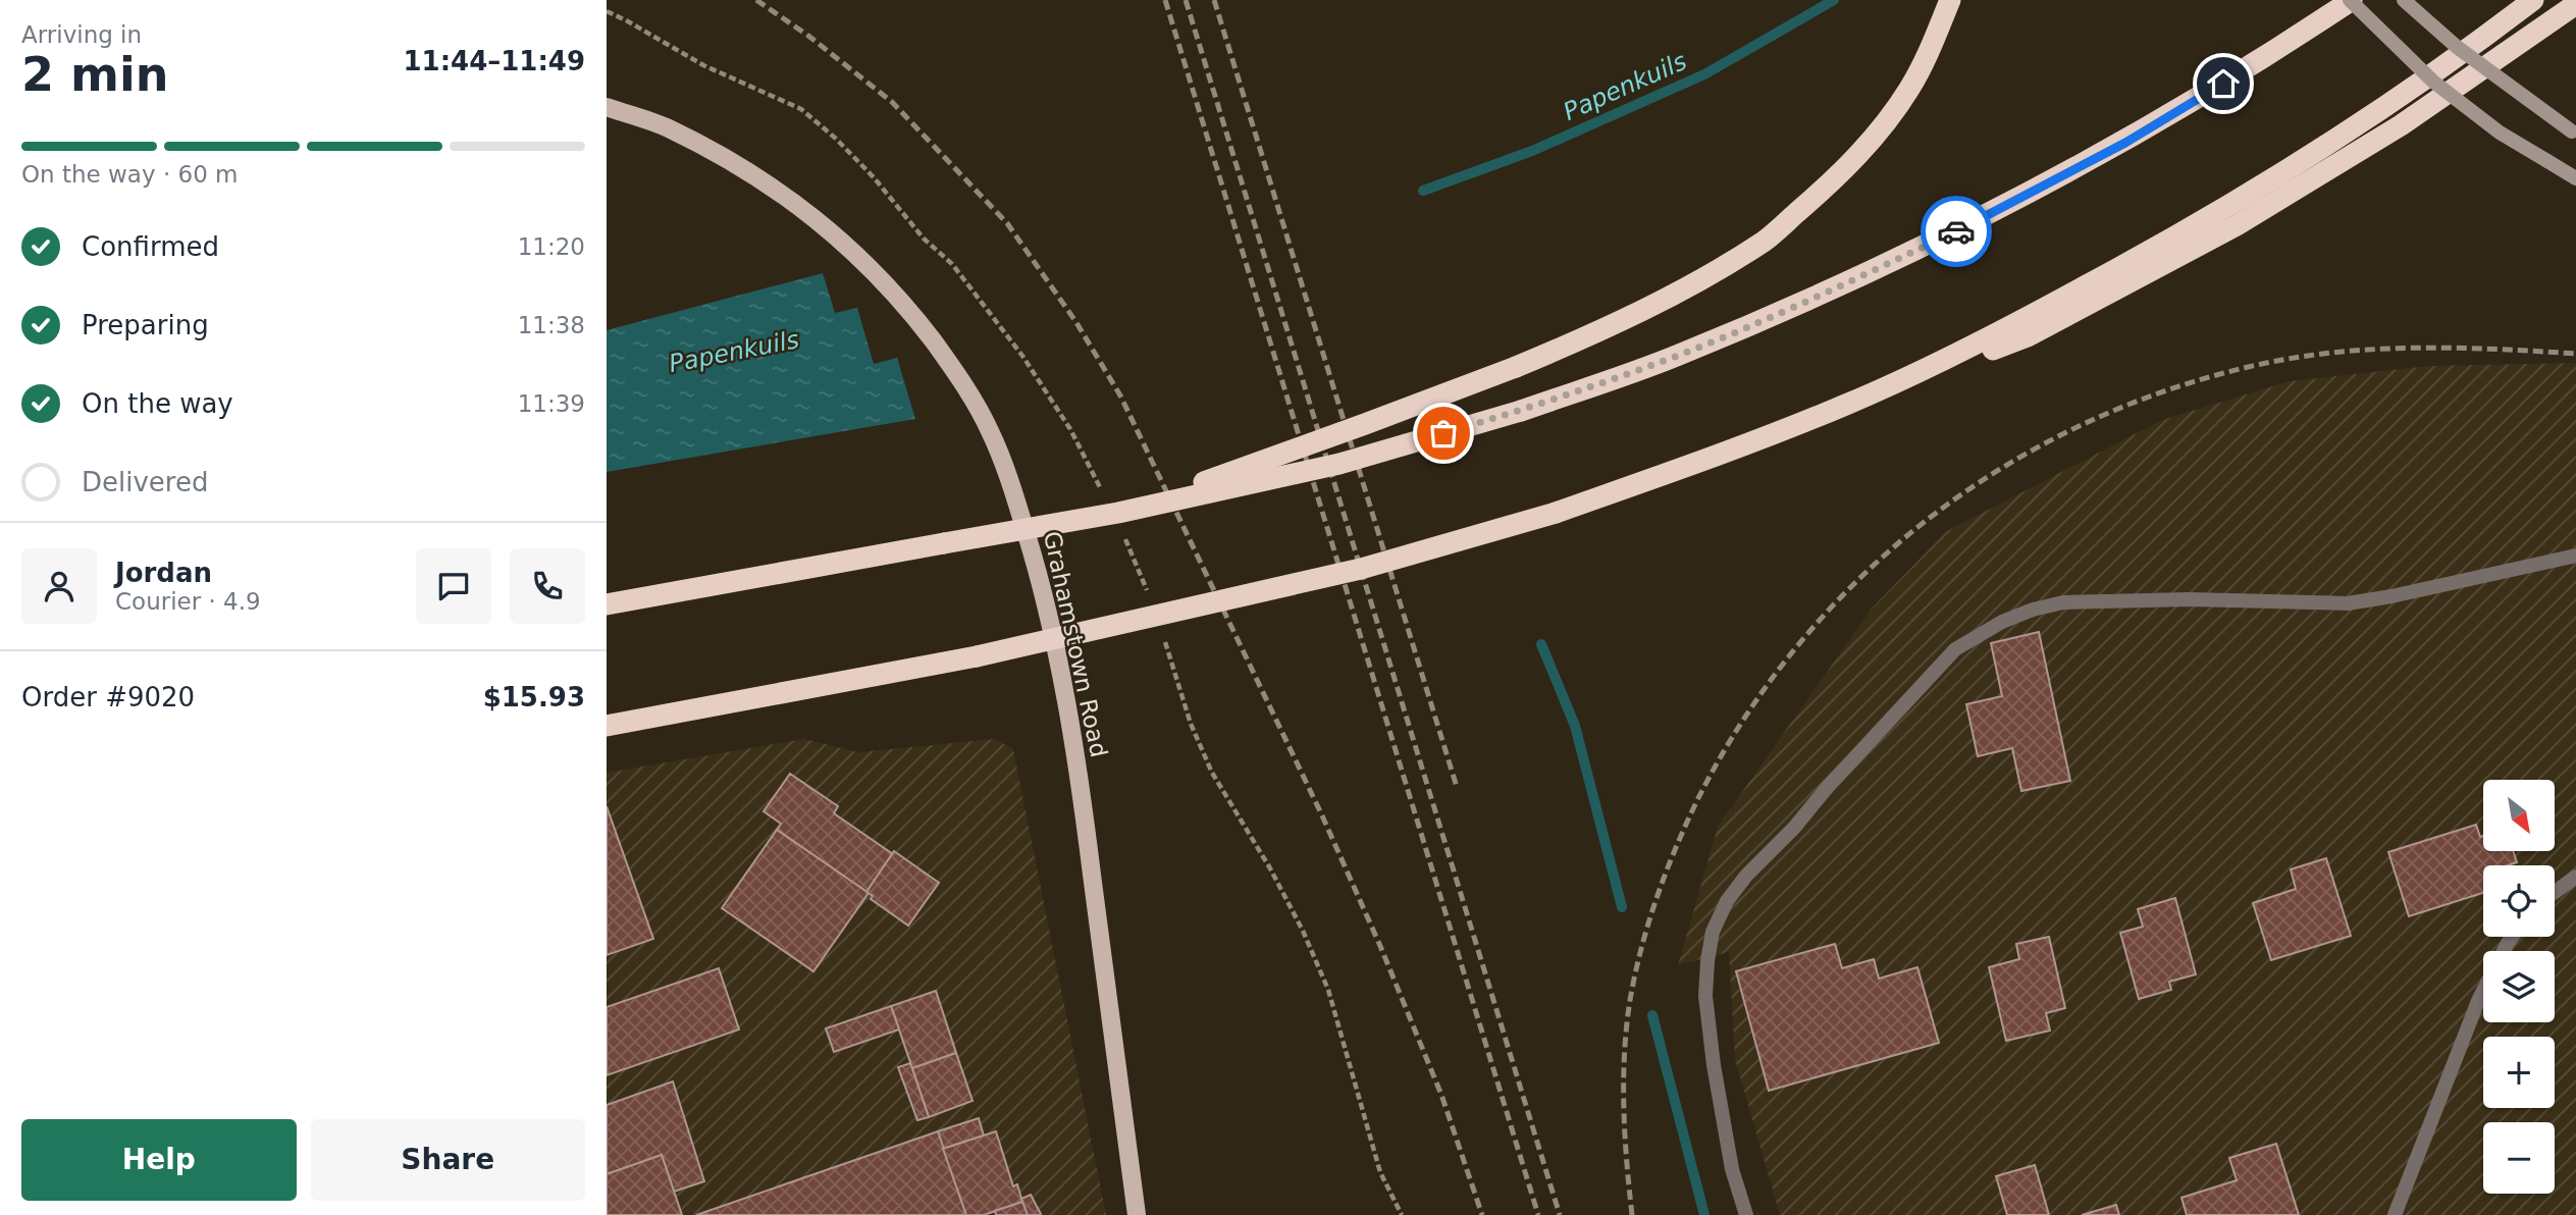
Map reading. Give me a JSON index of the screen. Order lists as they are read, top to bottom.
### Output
{
  "streets": {
    "main road": ["Grahamstown Road"]
  },
  "water": ["Papenkuils"],
  "north": "bottom right",
  "page": {
    "heading": ["2 min", "Arriving in", "11:44–11:49"],
    "panel": [
      "Jordan",
      "Courier · 4.9",
      "Order #9020",
      "$15.93"
    ],
    "bar": "On the way · 60 m",
    "list": [
      ["Confirmed", "11:20"],
      ["Preparing", "11:38"],
      ["On the way", "11:39"],
      "Delivered"
    ],
    "map_buttons": ["+", "−"],
    "buttons": ["Help", "Share"]
  }
}
